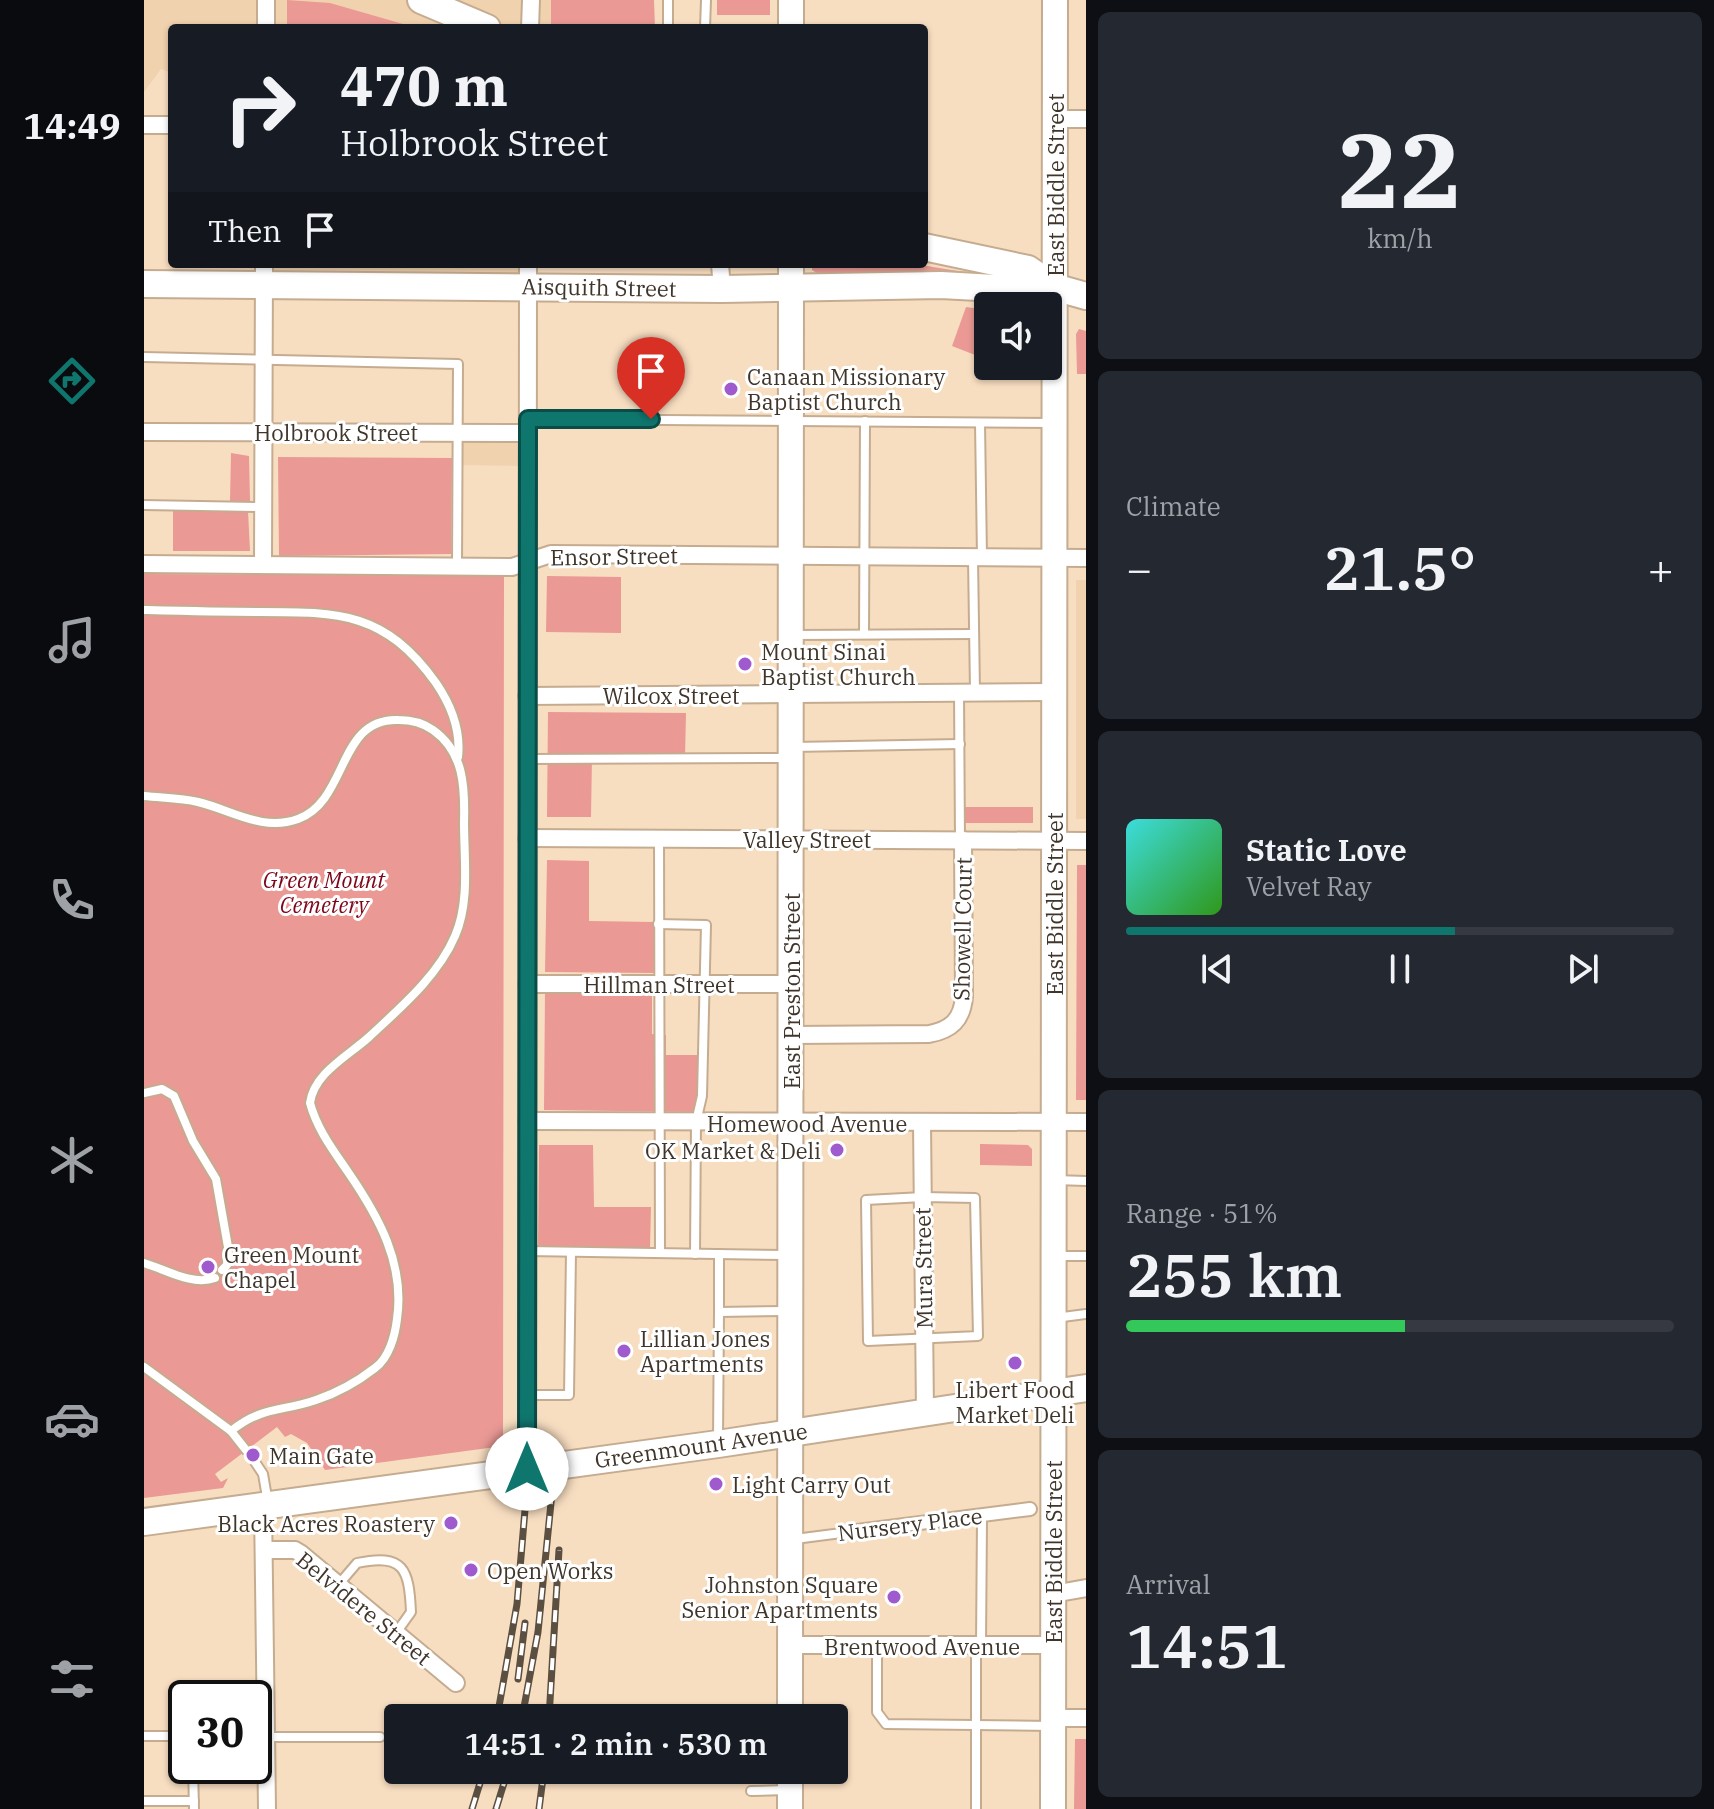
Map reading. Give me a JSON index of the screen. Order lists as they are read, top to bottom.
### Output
{
  "streets": {
    "main road": [
      "East Biddle Street",
      "Aisquith Street",
      "East Preston Street",
      "Greenmount Avenue"
    ],
    "street": [
      "Holbrook Street",
      "Ensor Street",
      "Wilcox Street",
      "Valley Street",
      "Showell Court",
      "Hillman Street",
      "Homewood Avenue",
      "Mura Street",
      "Nursery Place",
      "Belvidere Street",
      "Brentwood Avenue"
    ]
  },
  "crossings": [
    ["East Biddle Street", "Aisquith Street"],
    ["East Biddle Street", "Holbrook Street"],
    ["East Biddle Street", "Ensor Street"],
    ["East Biddle Street", "Wilcox Street"],
    ["East Biddle Street", "Valley Street"],
    ["East Biddle Street", "Homewood Avenue"],
    ["East Biddle Street", "Greenmount Avenue"],
    ["East Biddle Street", "Brentwood Avenue"],
    ["Aisquith Street", "East Preston Street"],
    ["Holbrook Street", "East Preston Street"],
    ["Ensor Street", "East Preston Street"],
    ["Wilcox Street", "East Preston Street"],
    ["Valley Street", "Showell Court"],
    ["Valley Street", "East Preston Street"],
    ["Showell Court", "East Preston Street"],
    ["Hillman Street", "East Preston Street"],
    ["East Preston Street", "Homewood Avenue"],
    ["East Preston Street", "Greenmount Avenue"],
    ["East Preston Street", "Nursery Place"],
    ["East Preston Street", "Brentwood Avenue"],
    ["Homewood Avenue", "Mura Street"],
    ["Mura Street", "Greenmount Avenue"]
  ],
  "parks": ["Green Mount Cemetery"],
  "places": [
    "Canaan Missionary Baptist Church",
    "Mount Sinai Baptist Church",
    "OK Market & Deli",
    "Green Mount Chapel",
    "Lillian Jones Apartments",
    "Libert Food Market Deli",
    "Main Gate",
    "Light Carry Out",
    "Black Acres Roastery",
    "Open Works",
    "Johnston Square Senior Apartments"
  ],
  "page": {
    "tabs": "14:49",
    "tile": [
      ["22", "km/h"],
      "Climate",
      ["Range · 51%", "255 km"],
      ["Arrival", "14:51"]
    ],
    "turn": ["470 m", "Holbrook Street"],
    "then": "Then",
    "heat": ["−", "21.5°", "+"],
    "song": ["Static Love", "Velvet Ray"],
    "limit": "30",
    "trip": "14:51 · 2 min · 530 m"
  }
}
